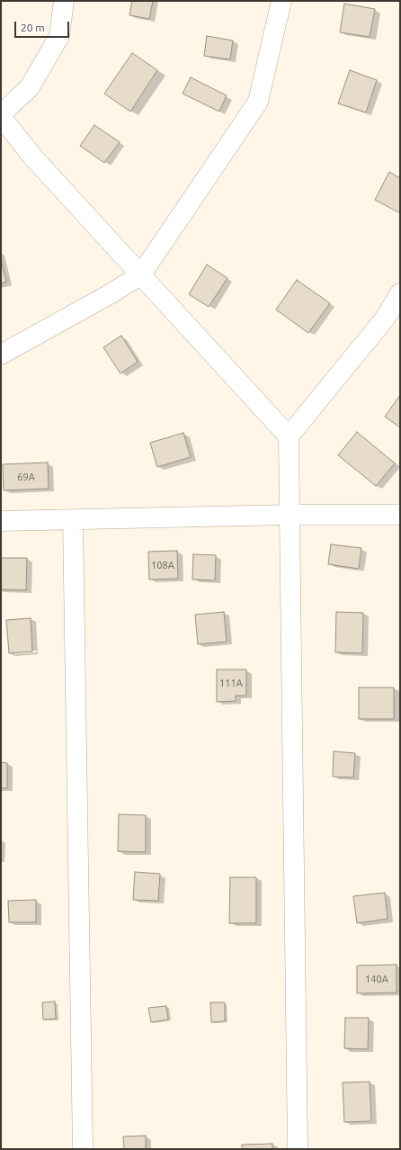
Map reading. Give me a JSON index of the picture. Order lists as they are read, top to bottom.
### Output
{
  "house_numbers": [
    "69А",
    "108А",
    "111А",
    "140А"
  ],
  "scale_bar": "20 m"
}
